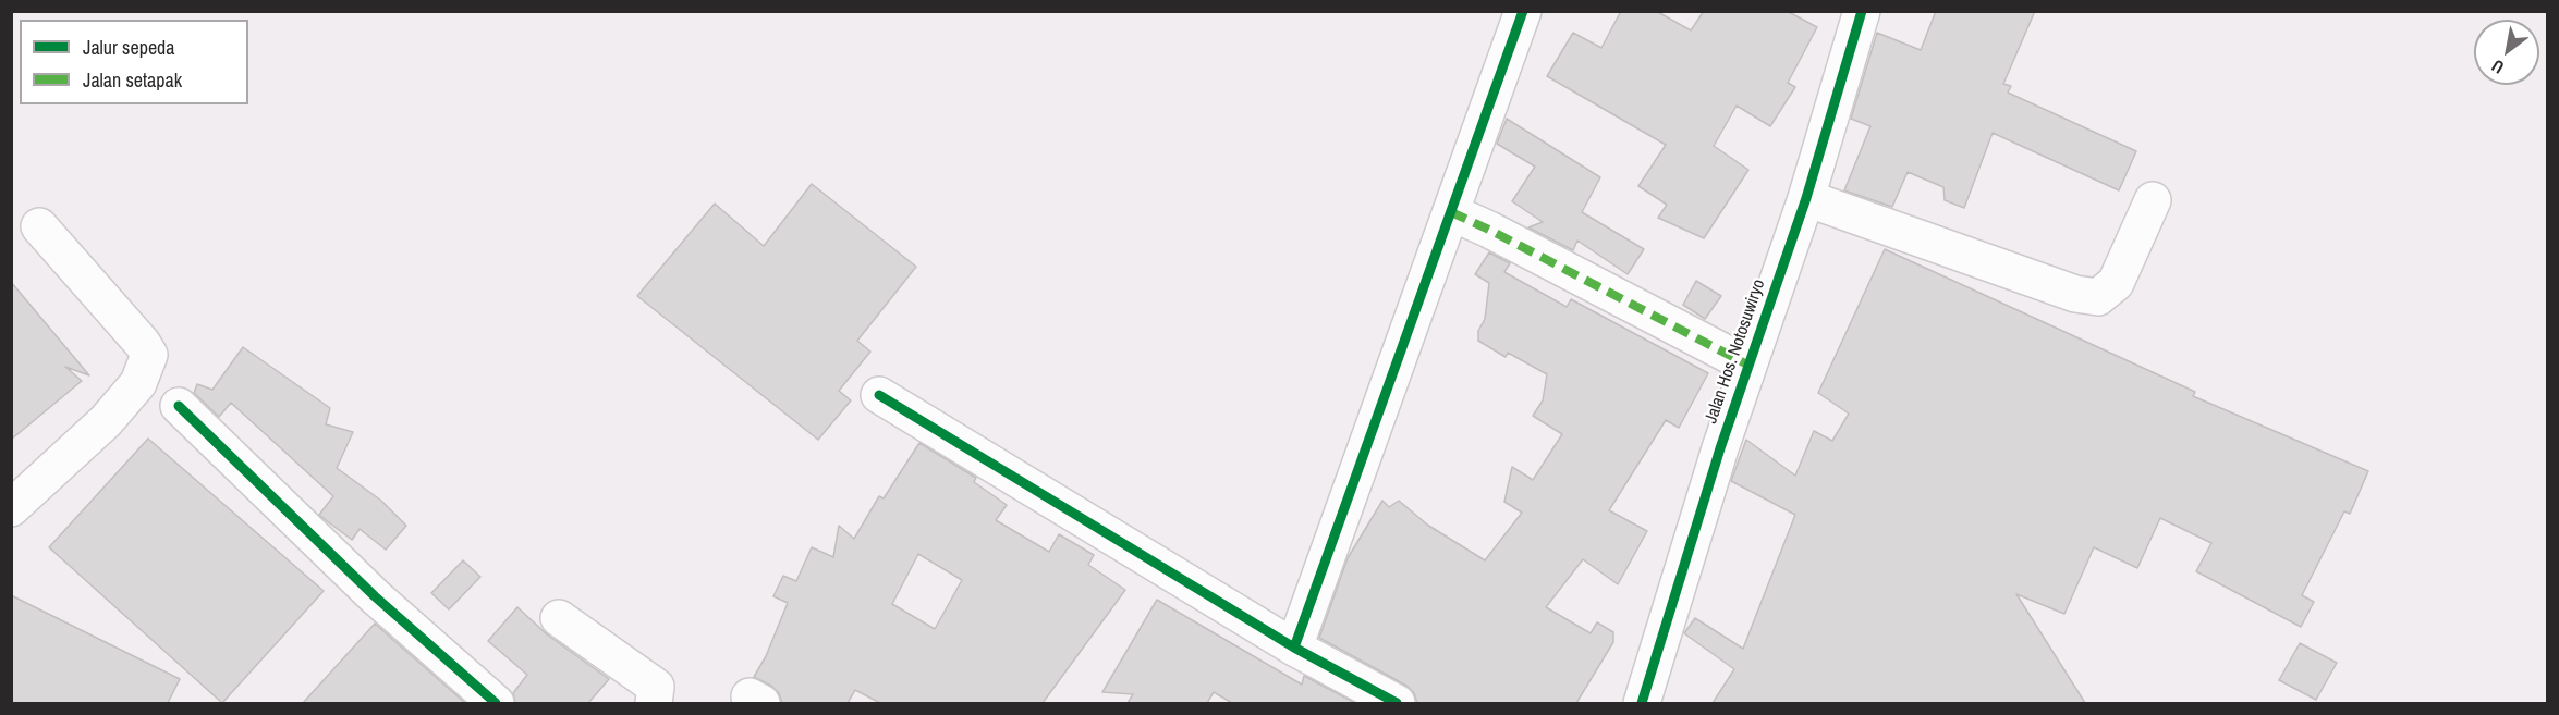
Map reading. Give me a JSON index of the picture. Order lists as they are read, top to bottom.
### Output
{
  "streets": {
    "street": ["Jalan Hos. Notosuwiryo"]
  },
  "legend": ["Jalur sepeda", "Jalan setapak"],
  "north": "bottom left"
}
